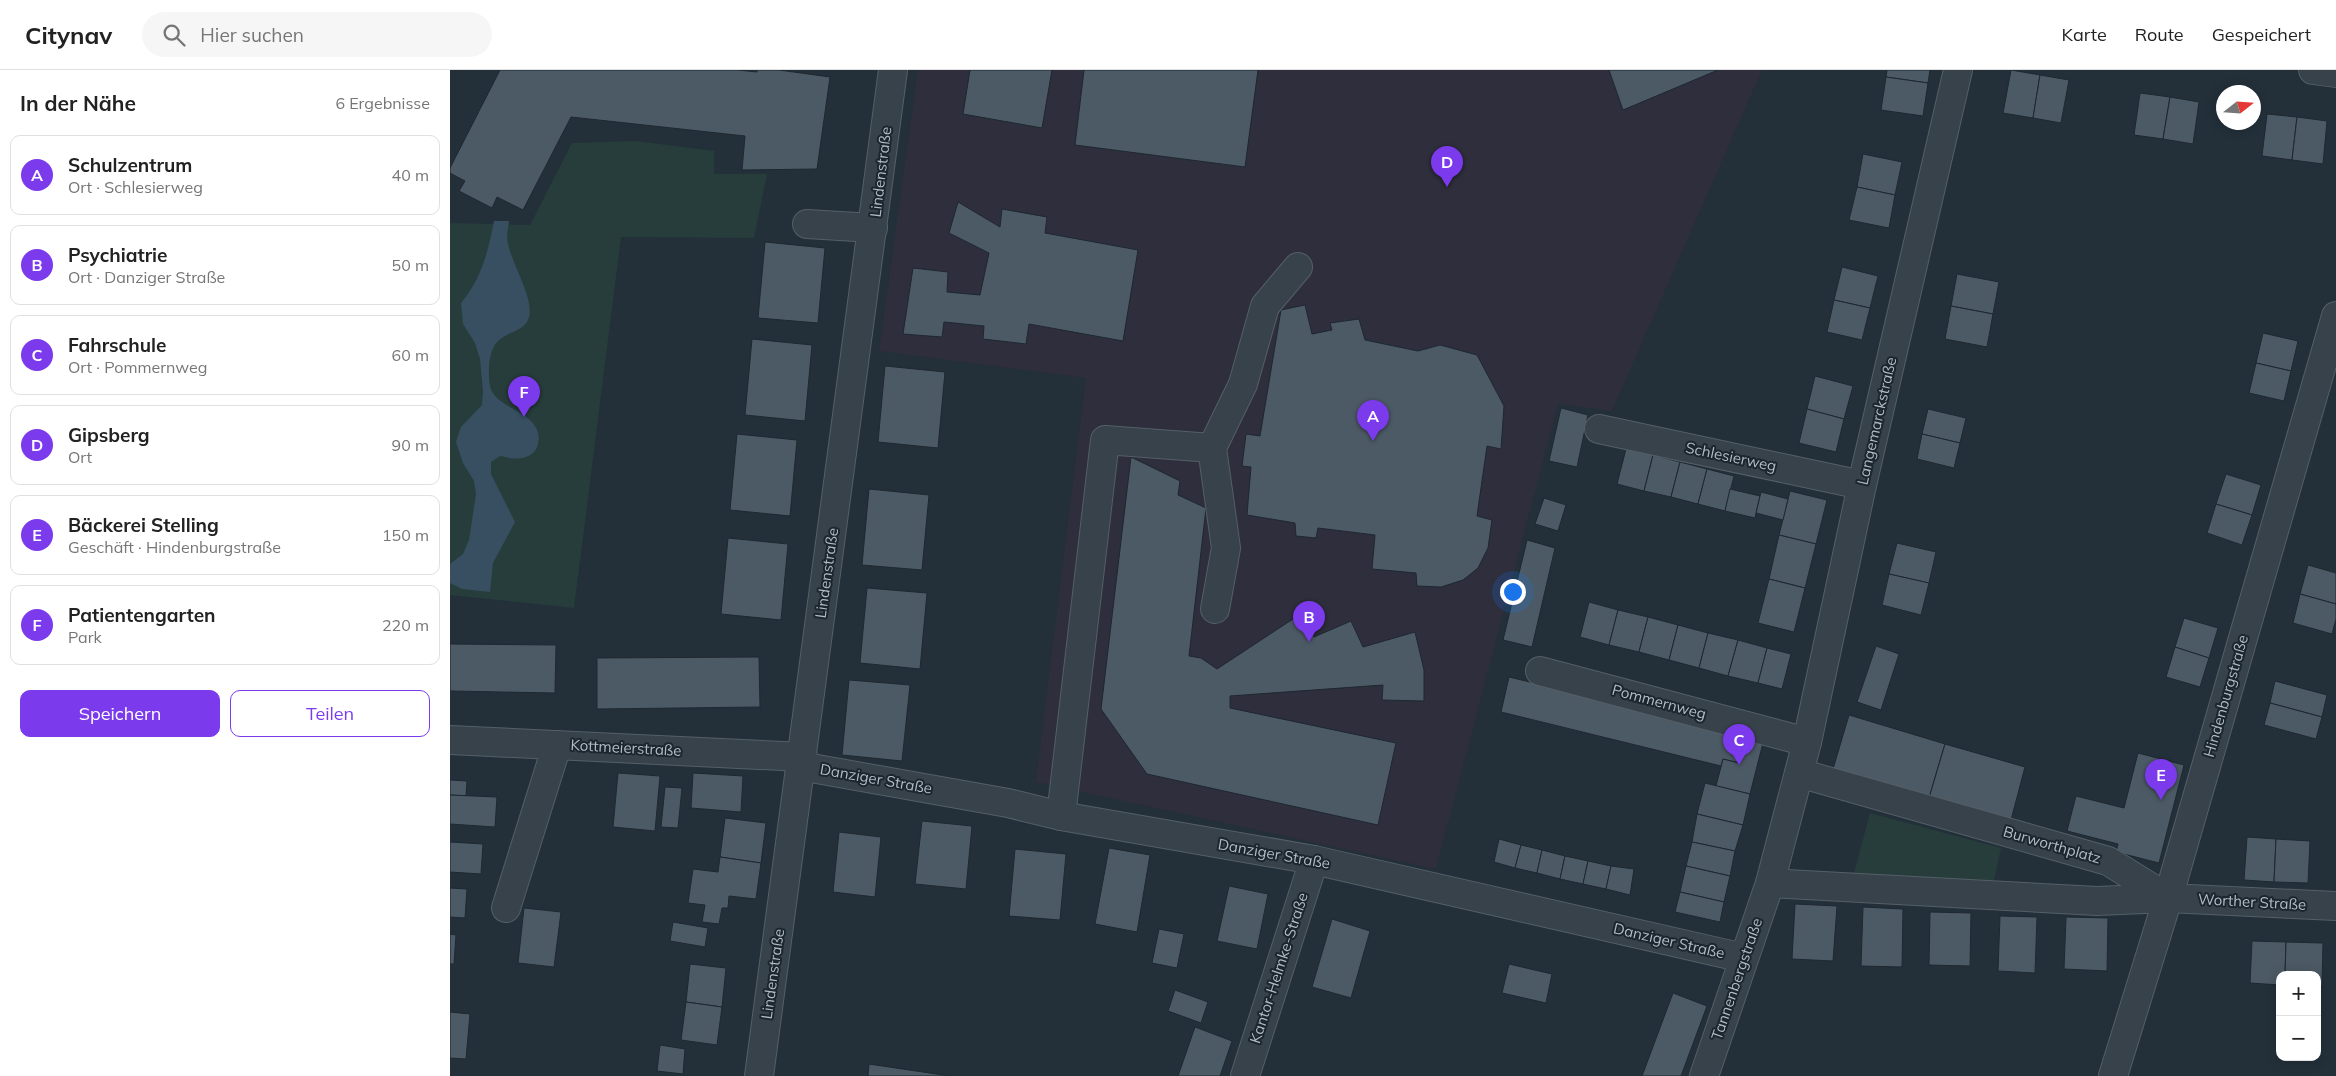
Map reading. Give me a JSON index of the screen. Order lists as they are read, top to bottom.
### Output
{
  "streets": {
    "street": [
      "Lindenstraße",
      "Langemarckstraße",
      "Schlesierweg",
      "Hindenburgstraße",
      "Pommernweg",
      "Kottmeierstraße",
      "Danziger Straße",
      "Burworthplatz",
      "Worther Straße",
      "Kantor-Helmke-Straße",
      "Tannenbergstraße"
    ]
  },
  "crossings": [
    ["Lindenstraße", "Kottmeierstraße"],
    ["Lindenstraße", "Danziger Straße"],
    ["Langemarckstraße", "Schlesierweg"],
    ["Langemarckstraße", "Pommernweg"],
    ["Langemarckstraße", "Burworthplatz"],
    ["Hindenburgstraße", "Burworthplatz"],
    ["Hindenburgstraße", "Worther Straße"],
    ["Kottmeierstraße", "Danziger Straße"],
    ["Danziger Straße", "Kantor-Helmke-Straße"],
    ["Danziger Straße", "Tannenbergstraße"],
    ["Burworthplatz", "Worther Straße"]
  ],
  "north": "right",
  "page": {
    "header": "Citynav",
    "search": "Hier suchen",
    "nav": ["Karte", "Route", "Gespeichert"],
    "heading": ["In der Nähe", "6 Ergebnisse"],
    "list": [
      {
        "mark": "A",
        "name": "Schulzentrum",
        "note": "Ort · Schlesierweg",
        "value": "40 m"
      },
      {
        "mark": "B",
        "name": "Psychiatrie",
        "note": "Ort · Danziger Straße",
        "value": "50 m"
      },
      {
        "mark": "C",
        "name": "Fahrschule",
        "note": "Ort · Pommernweg",
        "value": "60 m"
      },
      {
        "mark": "D",
        "name": "Gipsberg",
        "note": "Ort",
        "value": "90 m"
      },
      {
        "mark": "E",
        "name": "Bäckerei Stelling",
        "note": "Geschäft · Hindenburgstraße",
        "value": "150 m"
      },
      {
        "mark": "F",
        "name": "Patientengarten",
        "note": "Park",
        "value": "220 m"
      }
    ],
    "pins": [
      "D",
      "F",
      "A",
      "B",
      "C",
      "E"
    ],
    "buttons": ["Speichern", "Teilen"],
    "map_buttons": ["+", "−"]
  }
}
